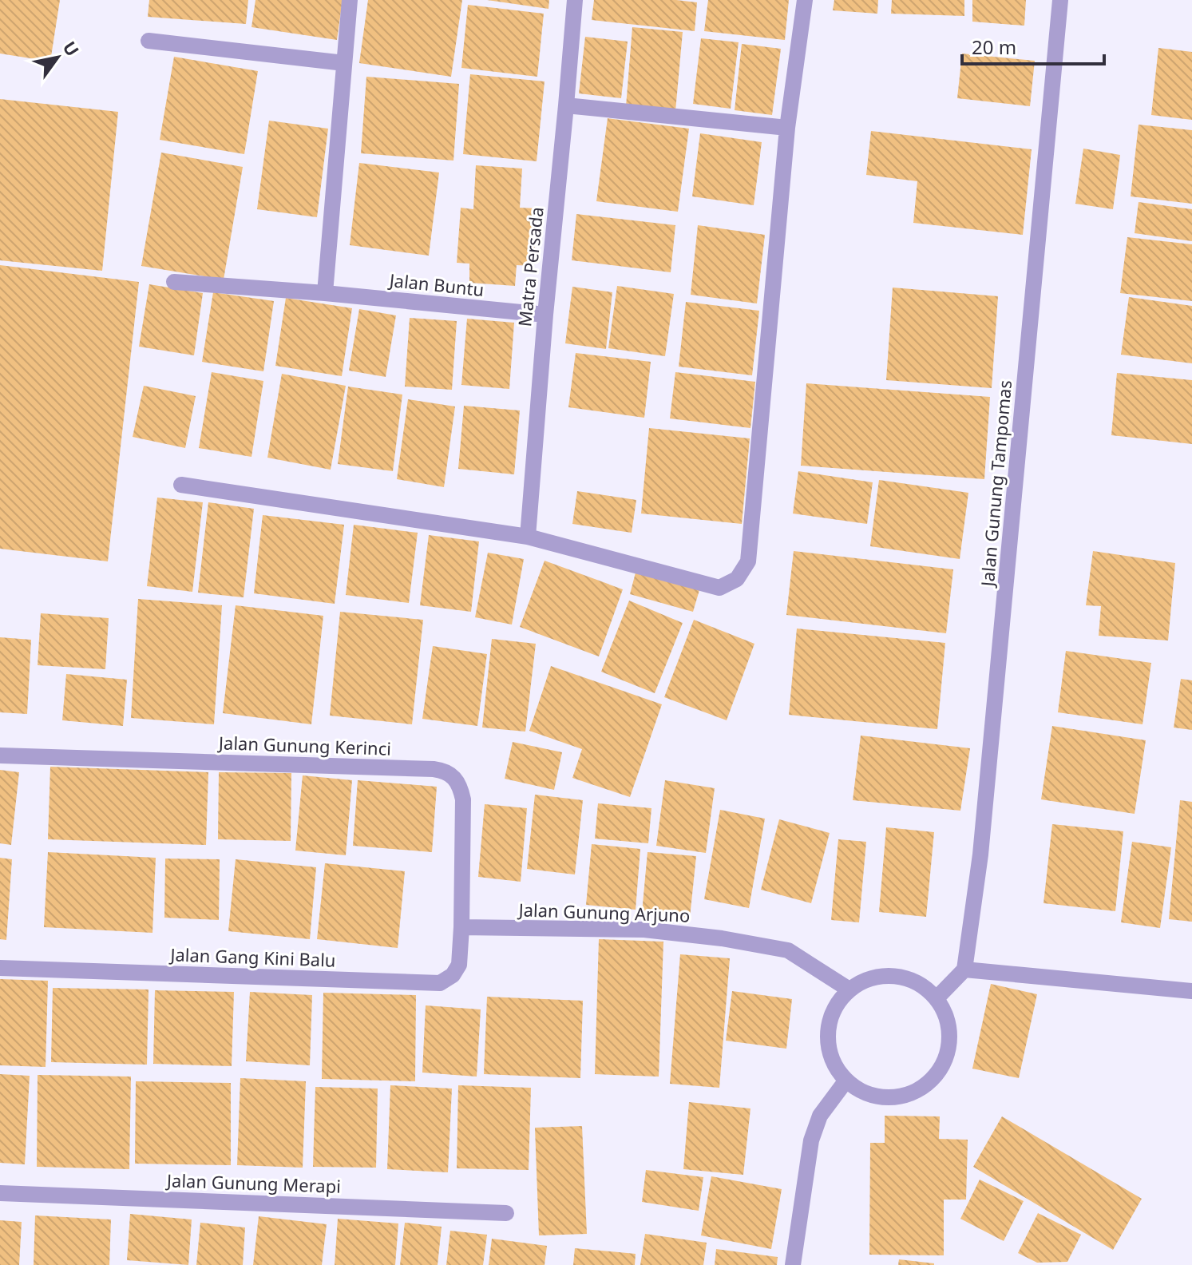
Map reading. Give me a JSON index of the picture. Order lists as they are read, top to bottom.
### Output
{
  "streets": {
    "street": [
      "Matra Persada",
      "Jalan Buntu",
      "Jalan Gunung Tampomas",
      "Jalan Gunung Kerinci",
      "Jalan Gunung Arjuno",
      "Jalan Gang Kini Balu",
      "Jalan Gunung Merapi"
    ]
  },
  "crossings": [
    ["Matra Persada", "Jalan Buntu"],
    ["Jalan Gunung Kerinci", "Jalan Gunung Arjuno"],
    ["Jalan Gunung Kerinci", "Jalan Gang Kini Balu"],
    ["Jalan Gunung Arjuno", "Jalan Gang Kini Balu"]
  ],
  "scale_bar": "20 m",
  "north": "top right"
}
